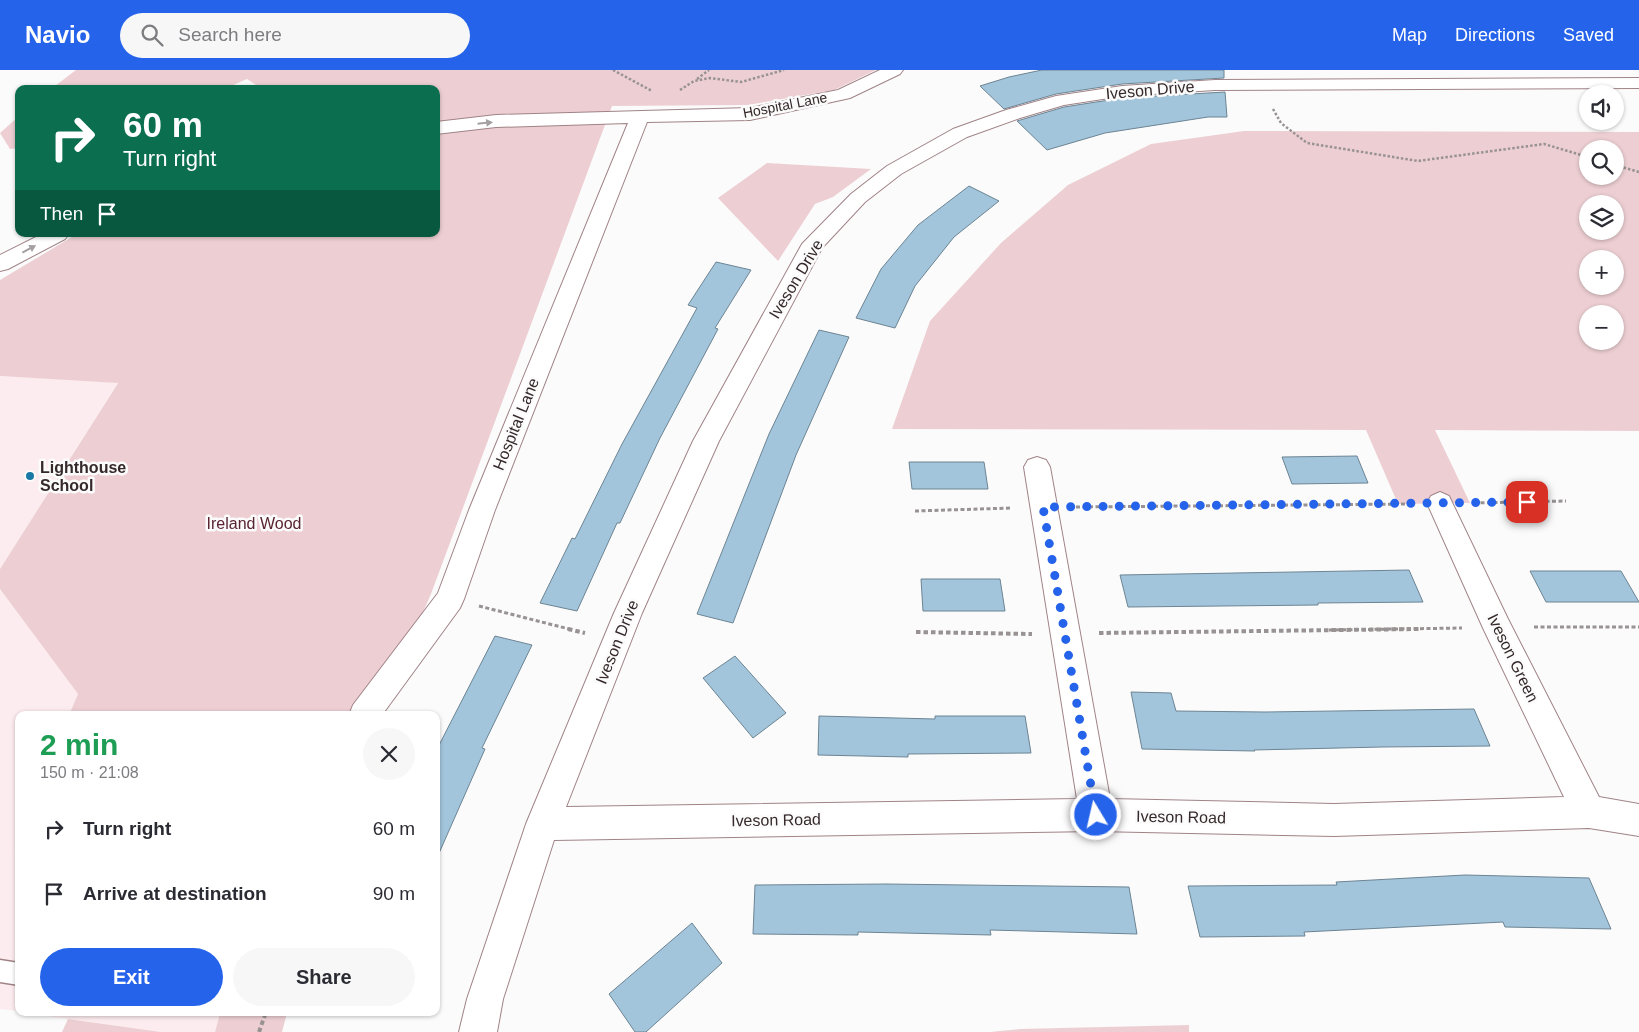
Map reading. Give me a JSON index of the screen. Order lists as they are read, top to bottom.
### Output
{
  "streets": {
    "street": [
      "Iveson Drive",
      "Hospital Lane",
      "Iveson Green",
      "Iveson Road"
    ]
  },
  "crossings": [
    ["Iveson Drive", "Iveson Road"],
    ["Iveson Green", "Iveson Road"]
  ],
  "parks": ["Ireland Wood"],
  "places": ["Lighthouse School"],
  "page": {
    "header": "Navio",
    "search": "Search here",
    "nav": ["Map", "Directions", "Saved"],
    "map_buttons": ["+", "−"],
    "turn": ["60 m", "Turn right"],
    "then": "Then",
    "heading": ["2 min", "150 m · 21:08"],
    "list": [
      {
        "name": "Turn right",
        "value": "60 m"
      },
      {
        "name": "Arrive at destination",
        "value": "90 m"
      }
    ],
    "buttons": ["Exit", "Share"]
  }
}
